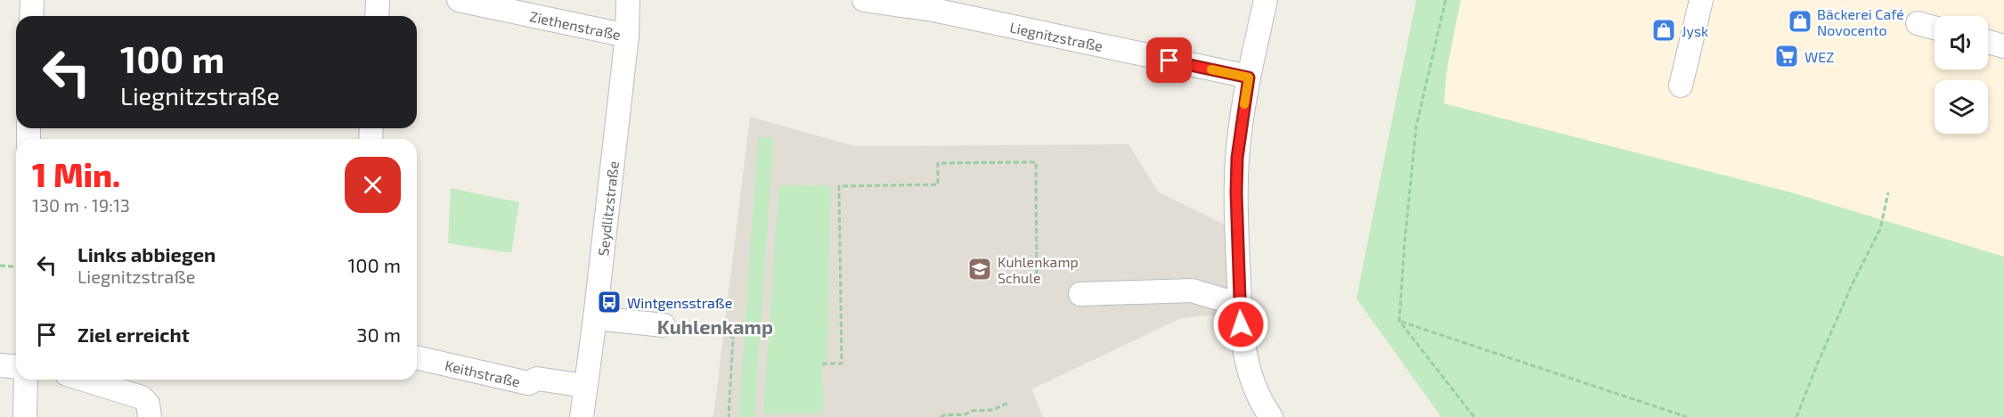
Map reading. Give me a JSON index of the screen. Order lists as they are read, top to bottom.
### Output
{
  "streets": {
    "street": [
      "Ziethenstraße",
      "Liegnitzstraße",
      "Seydlitzstraße",
      "Keithstraße"
    ]
  },
  "crossings": [
    ["Ziethenstraße", "Seydlitzstraße"],
    ["Seydlitzstraße", "Keithstraße"]
  ],
  "districts": ["Kuhlenkamp"],
  "places": {
    "shop": ["Bäckerei Café Novocento", "Jysk"],
    "supermarket": ["WEZ"],
    "school or university": ["Kuhlenkamp Schule"],
    "bus stop": ["Wintgensstraße"]
  },
  "page": {
    "turn": ["100 m", "Liegnitzstraße"],
    "heading": ["1 Min.", "130 m · 19:13"],
    "list": [
      {
        "name": "Links abbiegen",
        "note": "Liegnitzstraße",
        "value": "100 m"
      },
      {
        "name": "Ziel erreicht",
        "value": "30 m"
      }
    ]
  }
}
